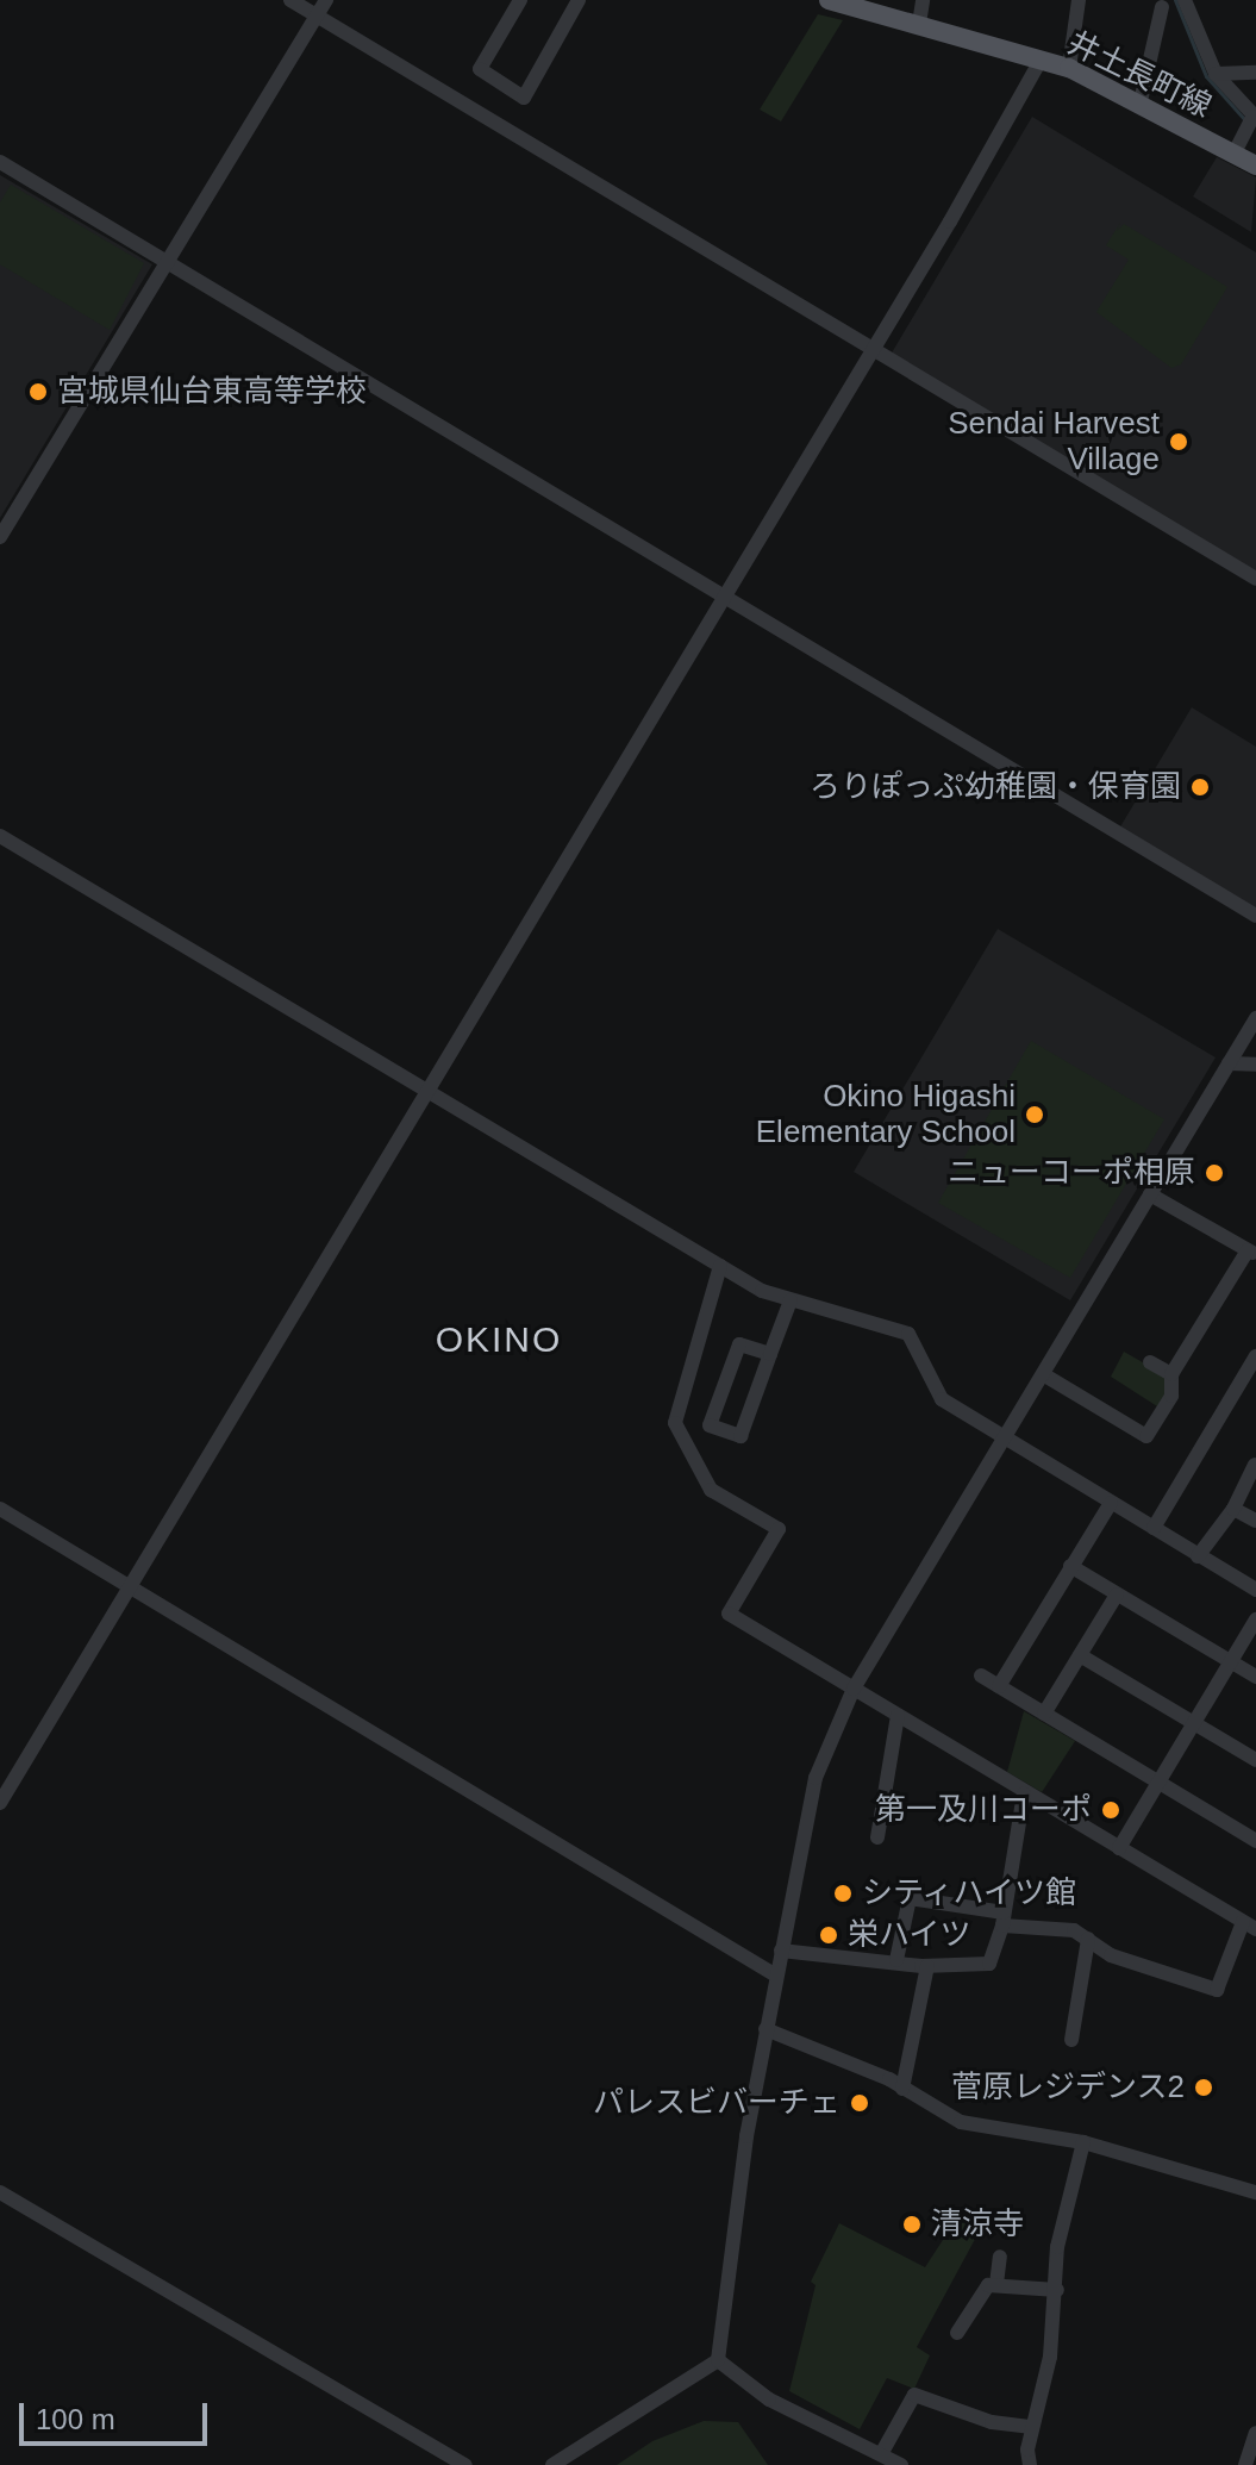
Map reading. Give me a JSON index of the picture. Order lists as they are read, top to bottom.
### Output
{
  "streets": {
    "main road": ["井土長町線"]
  },
  "districts": ["OKINO"],
  "places": [
    "宮城県仙台東高等学校",
    "Sendai Harvest Village",
    "ろりぽっぷ幼稚園・保育園",
    "Okino Higashi Elementary School",
    "ニューコーポ相原",
    "第一及川コーポ",
    "シティハイツ館",
    "栄ハイツ",
    "菅原レジデンス2",
    "パレスビバーチェ",
    "清涼寺"
  ],
  "scale_bar": "100 m"
}
